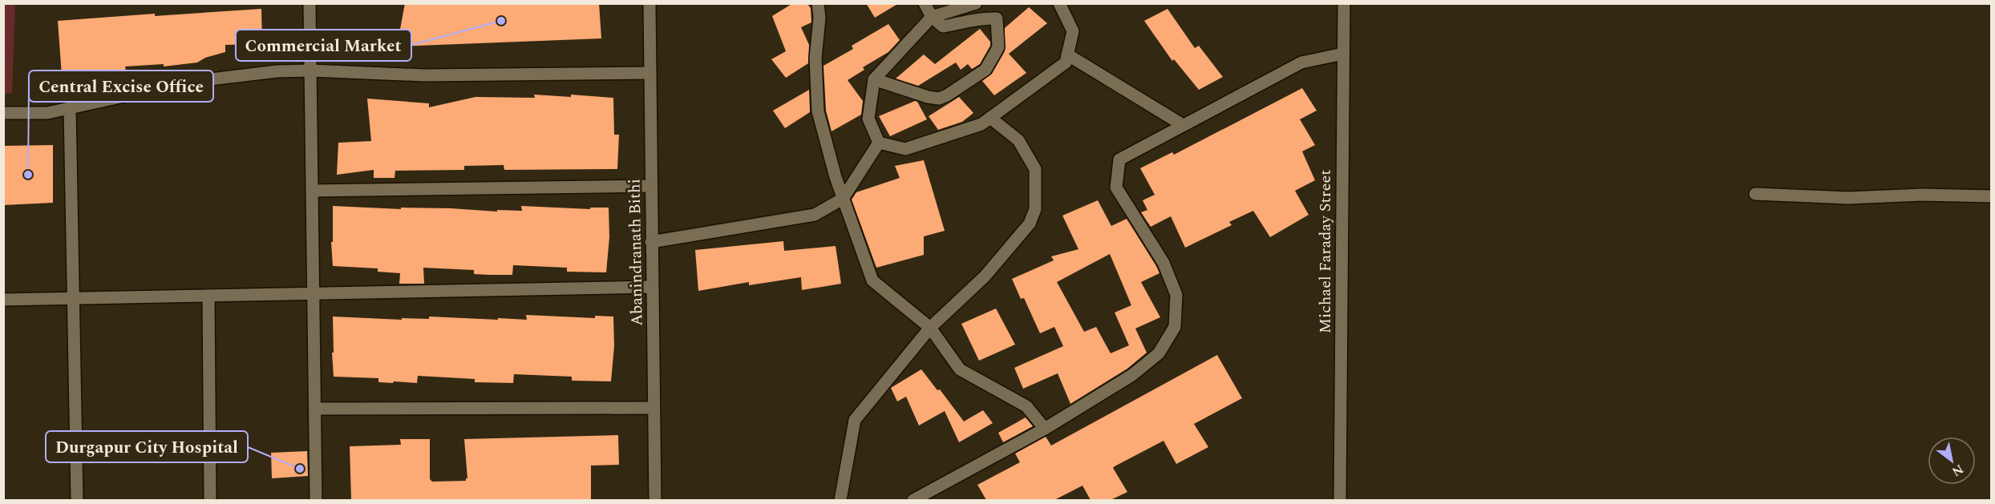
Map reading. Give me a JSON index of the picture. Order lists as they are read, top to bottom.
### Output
{
  "streets": {
    "street": ["Michael Faraday Street", "Abanindranath Bithi"]
  },
  "places": ["Commercial Market", "Central Excise Office", "Durgapur City Hospital"],
  "north": "bottom right"
}
